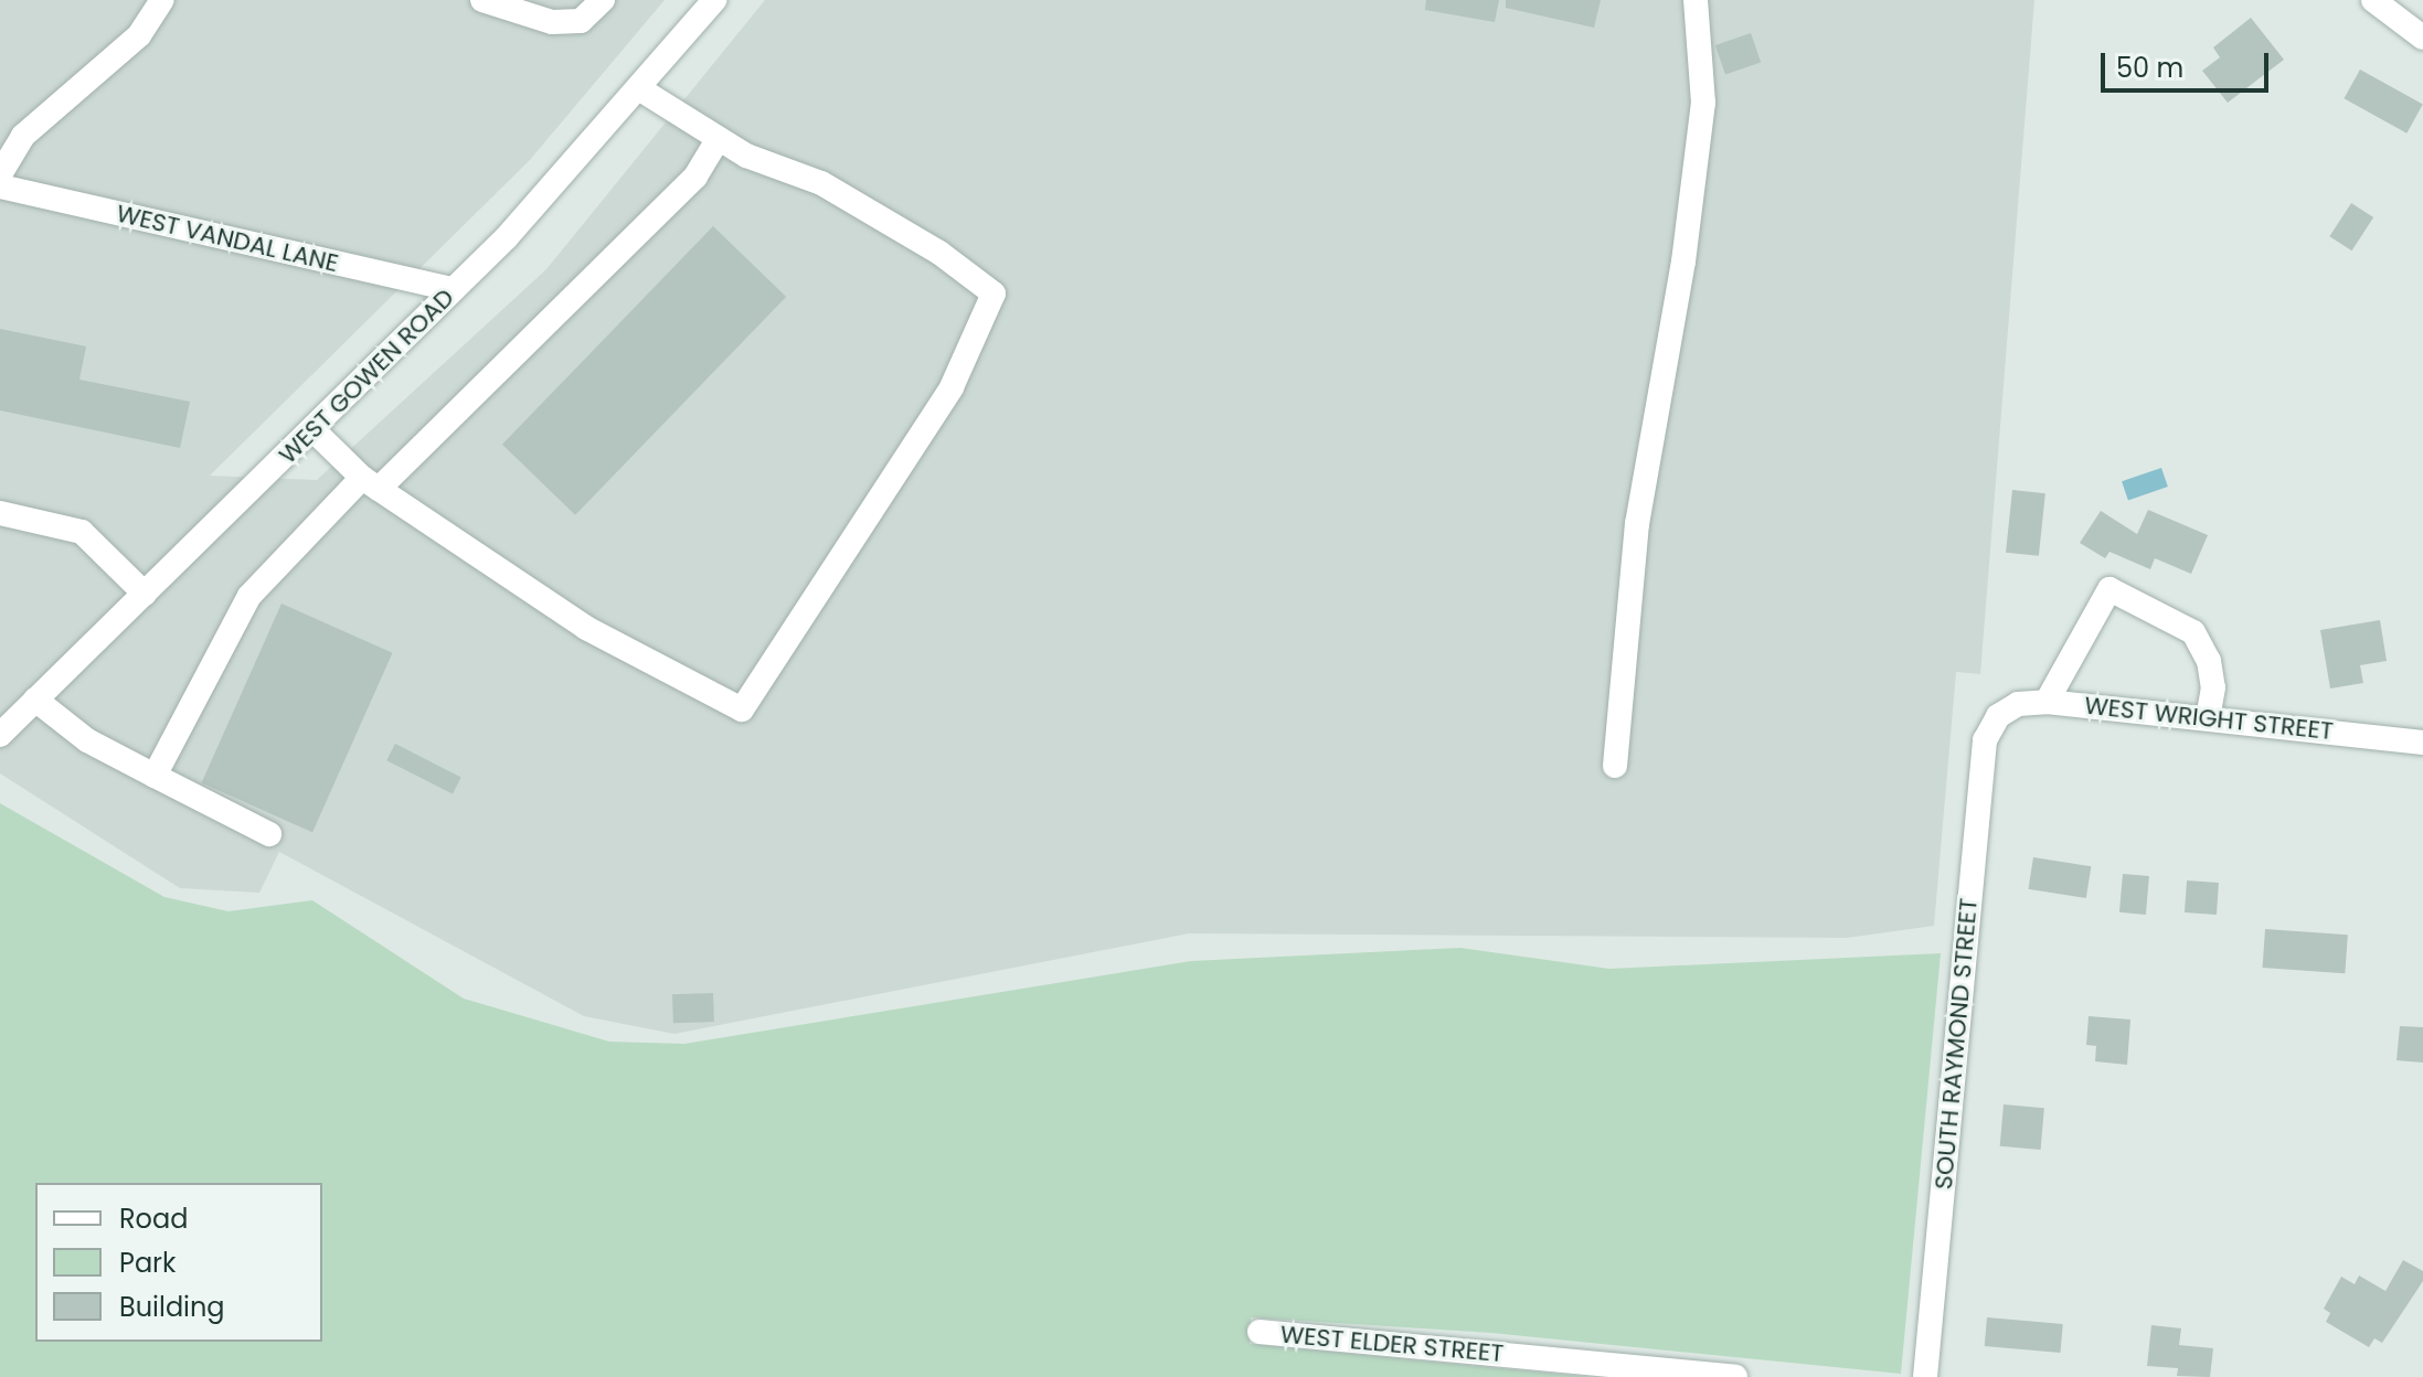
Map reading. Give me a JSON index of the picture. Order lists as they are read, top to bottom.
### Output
{
  "streets": {
    "street": [
      "WEST VANDAL LANE",
      "WEST GOWEN ROAD",
      "WEST WRIGHT STREET",
      "SOUTH RAYMOND STREET",
      "WEST ELDER STREET"
    ]
  },
  "crossings": [
    ["WEST VANDAL LANE", "WEST GOWEN ROAD"],
    ["WEST WRIGHT STREET", "SOUTH RAYMOND STREET"]
  ],
  "legend": ["Road", "Park", "Building"],
  "scale_bar": "50 m"
}
